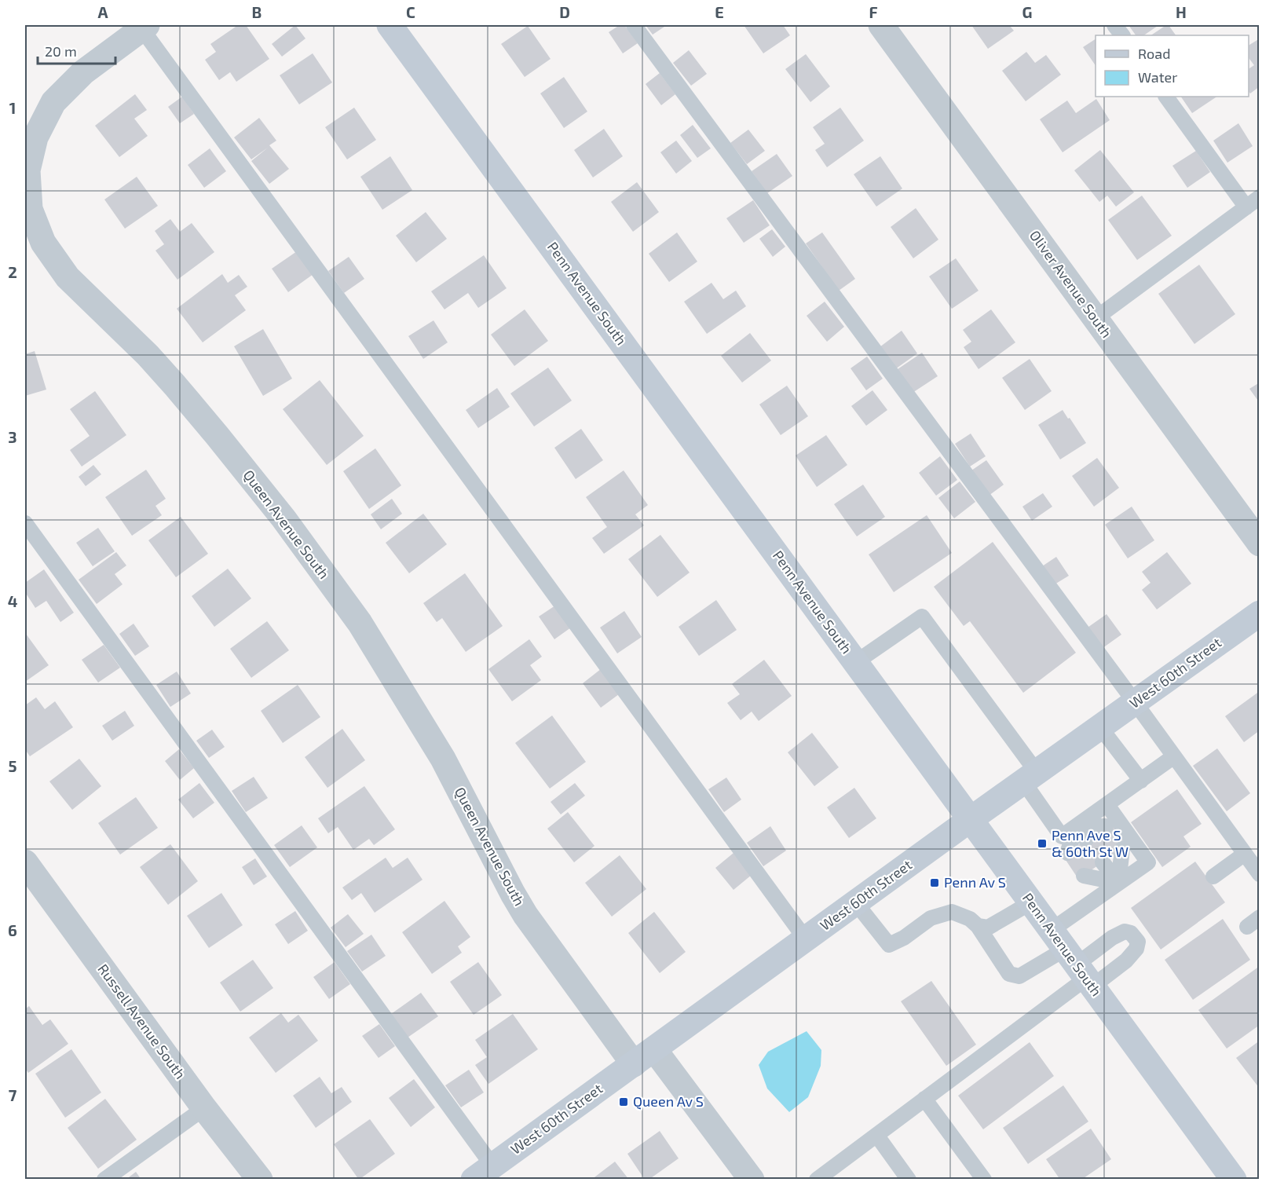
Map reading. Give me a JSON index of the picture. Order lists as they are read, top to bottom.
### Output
{
  "streets": {
    "main road": ["Penn Avenue South", "West 60th Street"],
    "street": ["Oliver Avenue South", "Queen Avenue South", "Russell Avenue South"]
  },
  "crossings": [
    ["Penn Avenue South", "West 60th Street"],
    ["Queen Avenue South", "West 60th Street"]
  ],
  "places": {
    "transit": ["Penn Ave S & 60th St W", "Penn Av S", "Queen Av S"]
  },
  "legend": ["Road", "Water"],
  "scale_bar": "20 m",
  "grid": {
    "columns": [
      "A",
      "B",
      "C",
      "D",
      "E",
      "F",
      "G",
      "H"
    ],
    "rows": [
      "1",
      "2",
      "3",
      "4",
      "5",
      "6",
      "7"
    ]
  }
}
